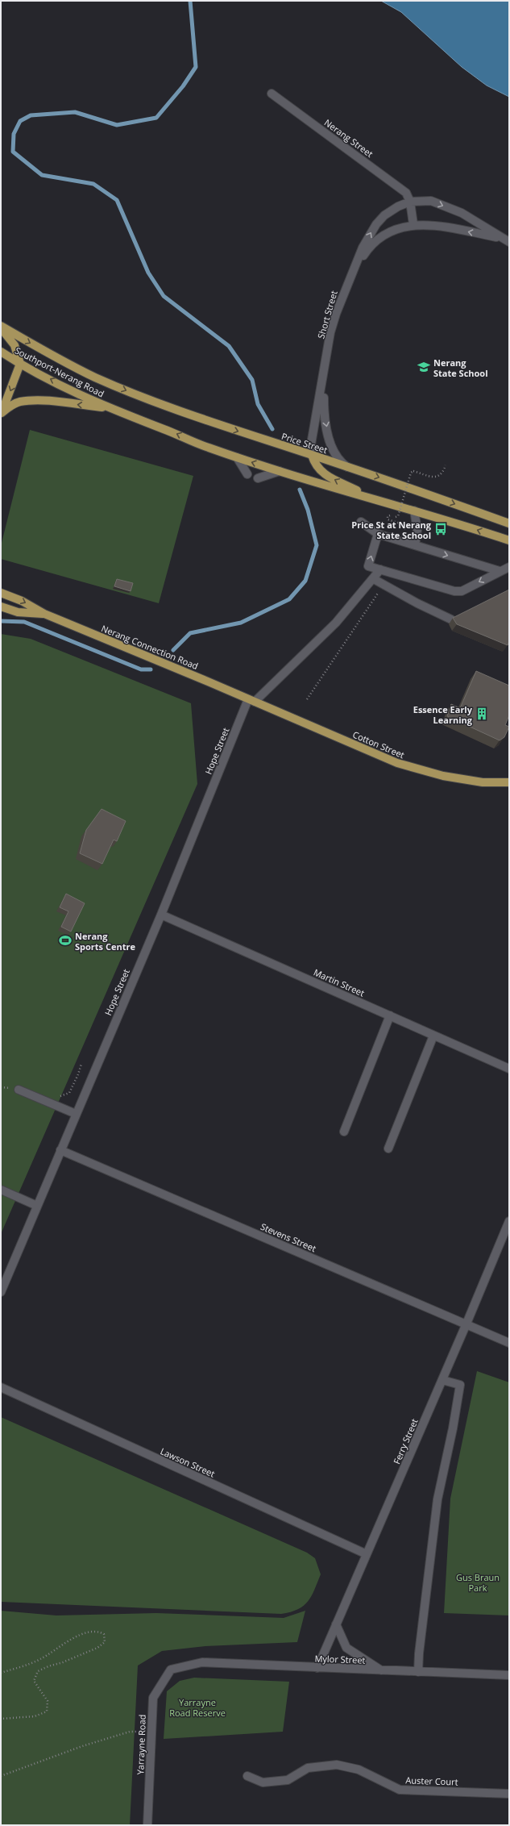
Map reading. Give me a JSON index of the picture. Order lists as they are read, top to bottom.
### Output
{
  "streets": {
    "main road": [
      "Southport-Nerang Road",
      "Price Street",
      "Nerang Connection Road",
      "Cotton Street"
    ],
    "street": [
      "Nerang Street",
      "Short Street",
      "Hope Street",
      "Martin Street",
      "Stevens Street",
      "Ferry Street",
      "Lawson Street",
      "Mylor Street",
      "Yarrayne Road",
      "Auster Court"
    ]
  },
  "crossings": [
    ["Nerang Street", "Short Street"],
    ["Short Street", "Price Street"],
    ["Southport-Nerang Road", "Price Street"],
    ["Nerang Connection Road", "Cotton Street"],
    ["Nerang Connection Road", "Hope Street"],
    ["Cotton Street", "Hope Street"],
    ["Hope Street", "Martin Street"],
    ["Hope Street", "Stevens Street"],
    ["Stevens Street", "Ferry Street"],
    ["Ferry Street", "Lawson Street"],
    ["Ferry Street", "Mylor Street"],
    ["Mylor Street", "Yarrayne Road"]
  ],
  "parks": ["Gus Braun Park", "Yarrayne Road Reserve"],
  "places": {
    "school or university": ["Nerang State School"],
    "bus stop": ["Price St at Nerang State School"],
    "building": ["Essence Early Learning"],
    "sports": ["Nerang Sports Centre"]
  }
}
